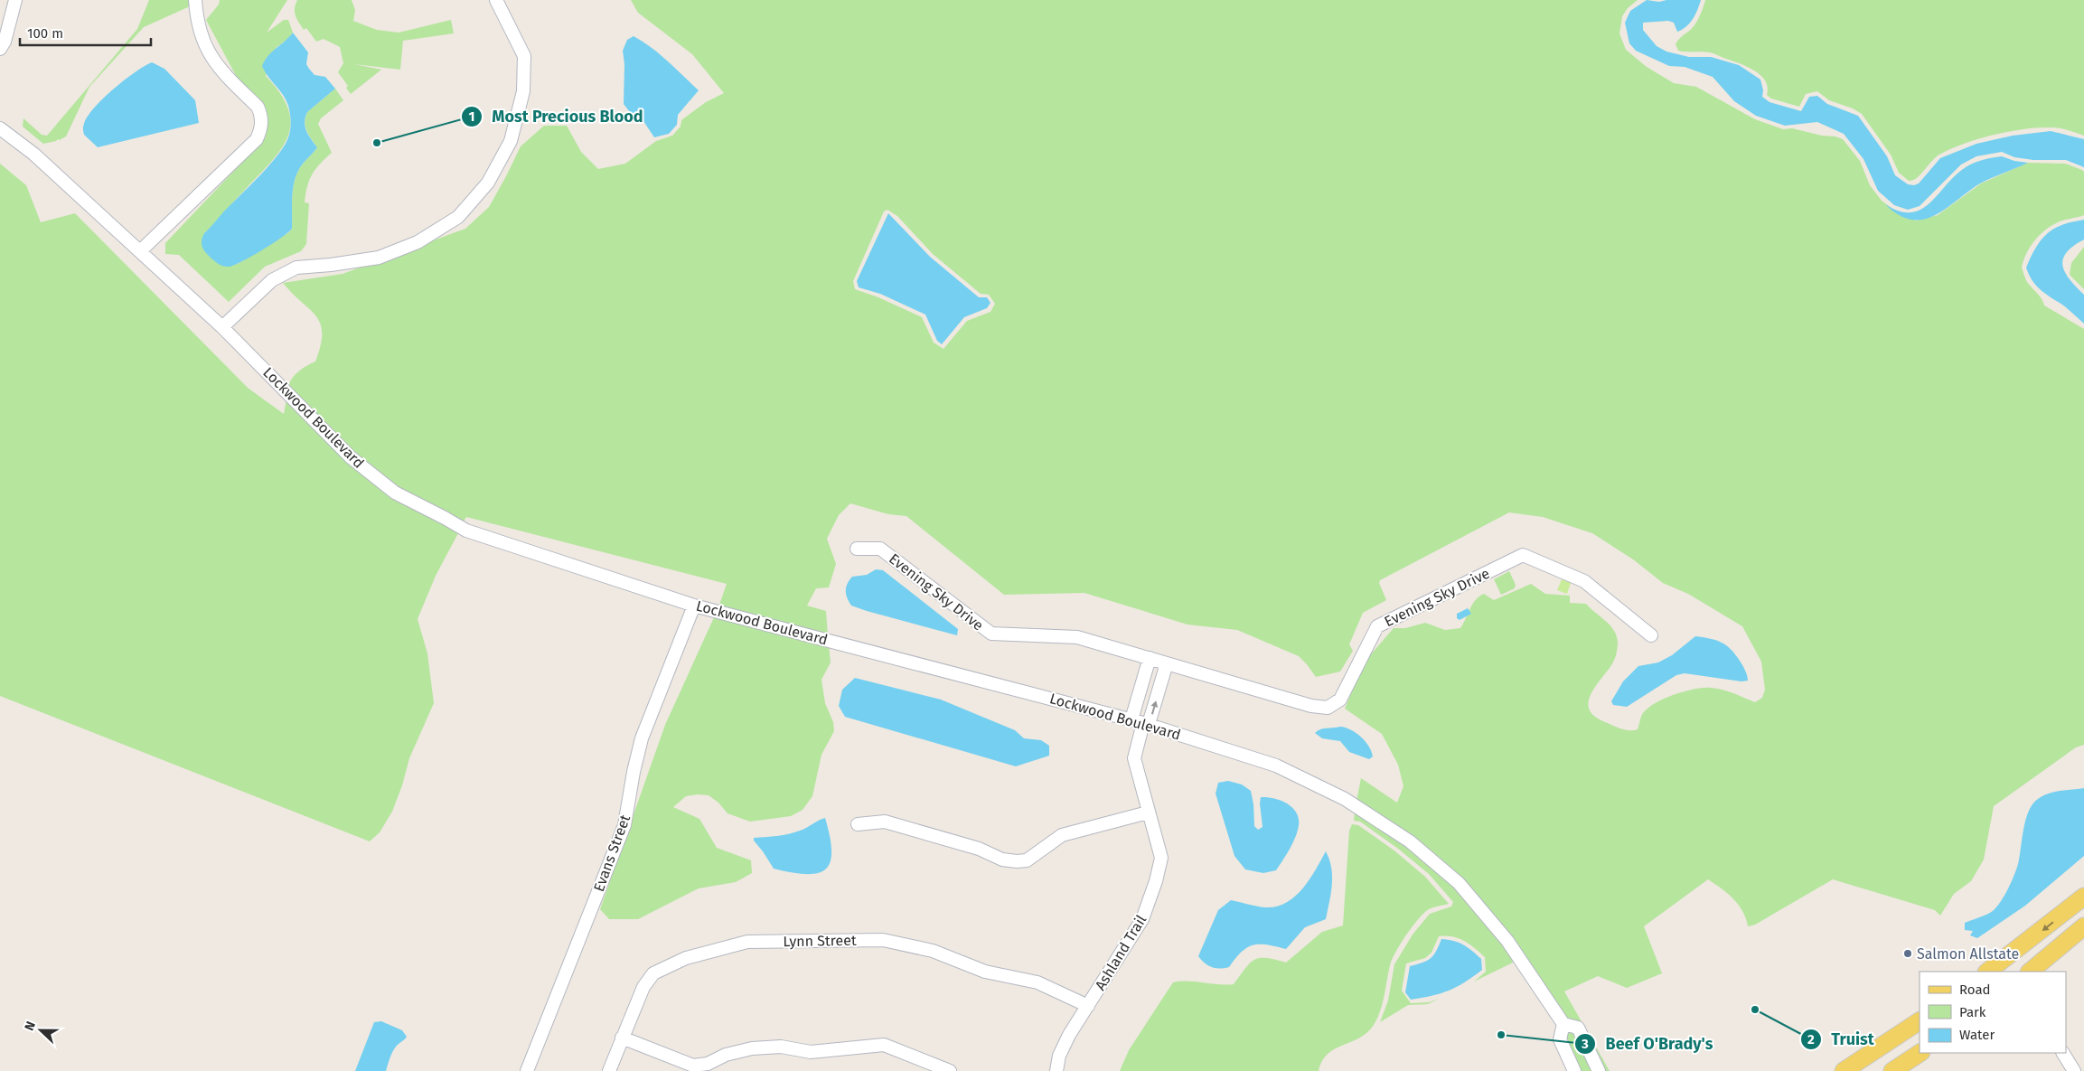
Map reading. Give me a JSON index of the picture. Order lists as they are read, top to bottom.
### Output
{
  "streets": {
    "street": [
      "Lockwood Boulevard",
      "Evening Sky Drive",
      "Evans Street",
      "Lynn Street",
      "Ashland Trail"
    ]
  },
  "crossings": [
    ["Lockwood Boulevard", "Evans Street"],
    ["Lockwood Boulevard", "Ashland Trail"],
    ["Lynn Street", "Ashland Trail"]
  ],
  "places": [
    "Most Precious Blood",
    "Salmon Allstate",
    "Truist",
    "Beef O'Brady's"
  ],
  "legend": ["Road", "Park", "Water"],
  "scale_bar": "100 m",
  "north": "left"
}
